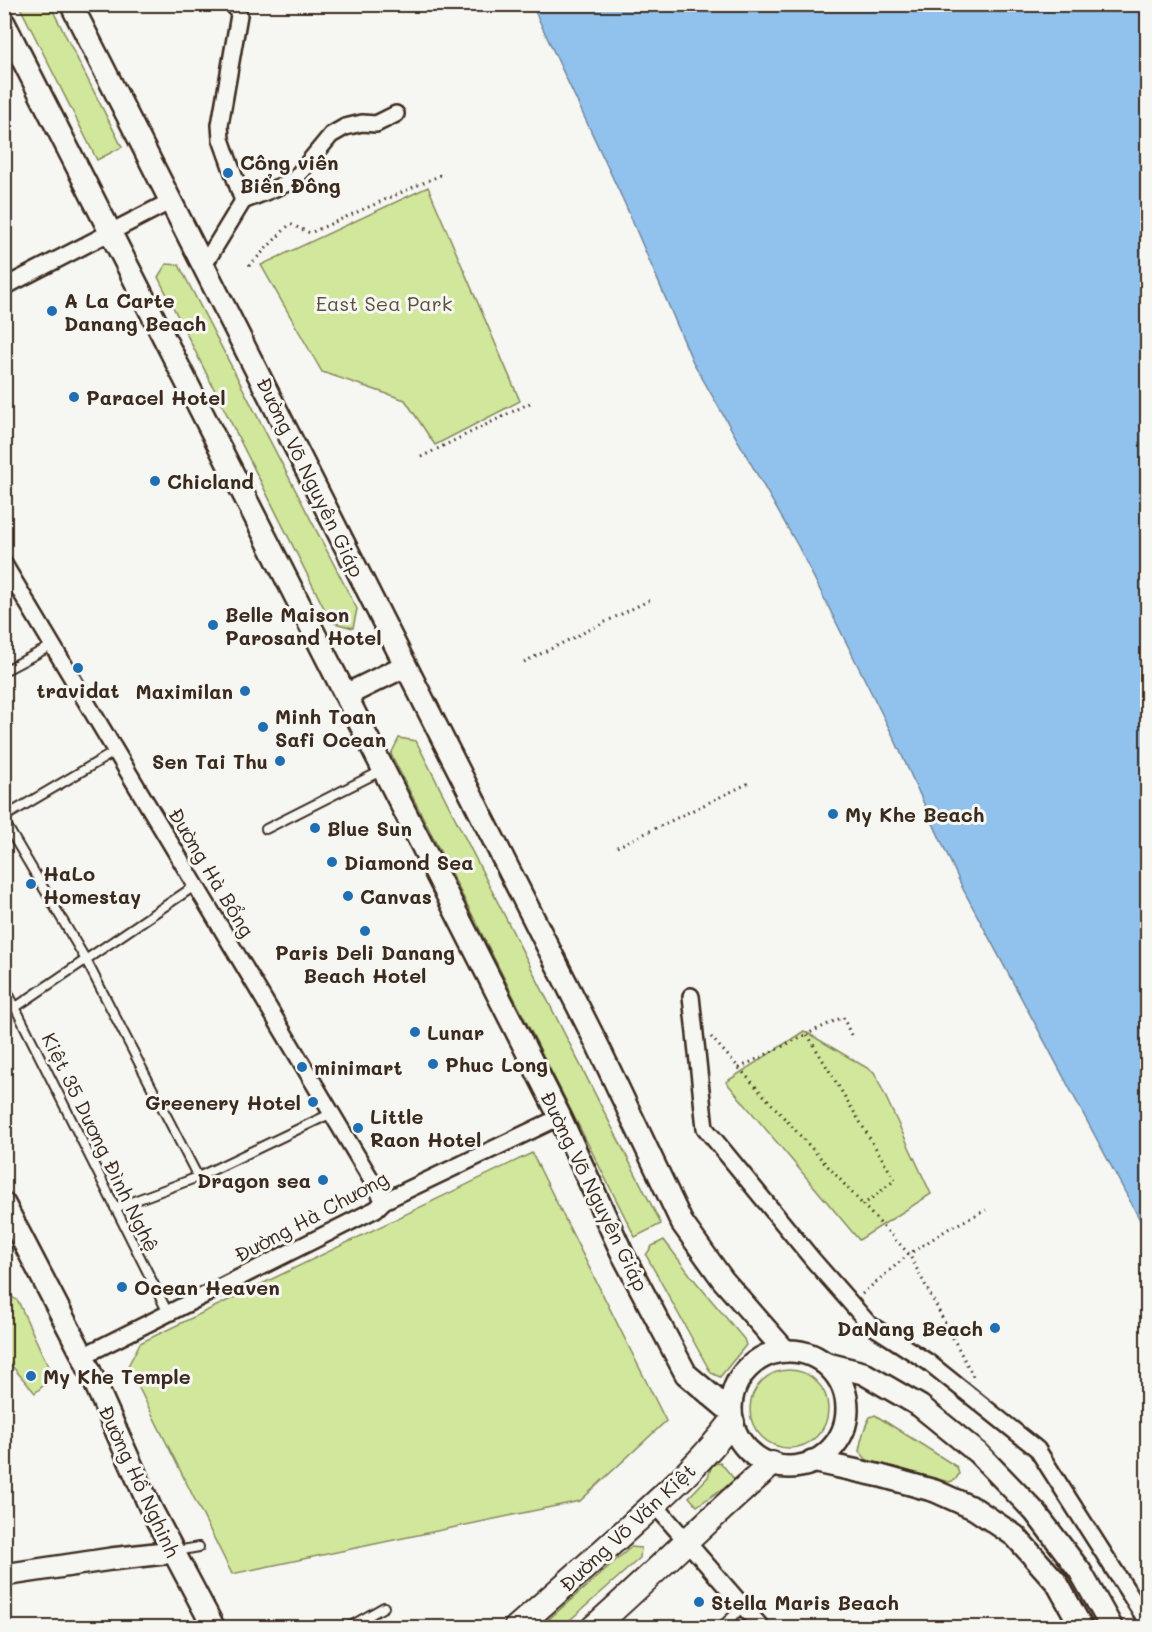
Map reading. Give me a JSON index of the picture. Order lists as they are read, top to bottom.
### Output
{
  "streets": {
    "main road": ["Đường Võ Nguyên Giáp", "Đường Hồ Nghinh", "Đường Võ Văn Kiệt"],
    "street": ["Đường Hà Bổng", "Đường Hà Chương"],
    "lane": ["Kiệt 35 Dương Đình Nghệ"]
  },
  "crossings": [
    ["Đường Võ Nguyên Giáp", "Đường Hà Chương"],
    ["Đường Võ Nguyên Giáp", "Đường Võ Văn Kiệt"],
    ["Đường Hà Bổng", "Đường Hà Chương"],
    ["Kiệt 35 Dương Đình Nghệ", "Đường Hà Chương"],
    ["Đường Hà Chương", "Đường Hồ Nghinh"]
  ],
  "parks": ["East Sea Park"],
  "places": [
    "Công viên Biển Đông",
    "A La Carte Danang Beach",
    "Paracel Hotel",
    "Chicland",
    "Belle Maison Parosand Hotel",
    "travidat",
    "Maximilan",
    "Minh Toan Safi Ocean",
    "Sen Tai Thu",
    "My Khe Beach",
    "Blue Sun",
    "Diamond Sea",
    "HaLo Homestay",
    "Canvas",
    "Paris Deli Danang Beach Hotel",
    "Lunar",
    "Phuc Long",
    "minimart",
    "Greenery Hotel",
    "Little Raon Hotel",
    "Dragon sea",
    "Ocean Heaven",
    "DaNang Beach",
    "My Khe Temple",
    "Stella Maris Beach"
  ]
}
